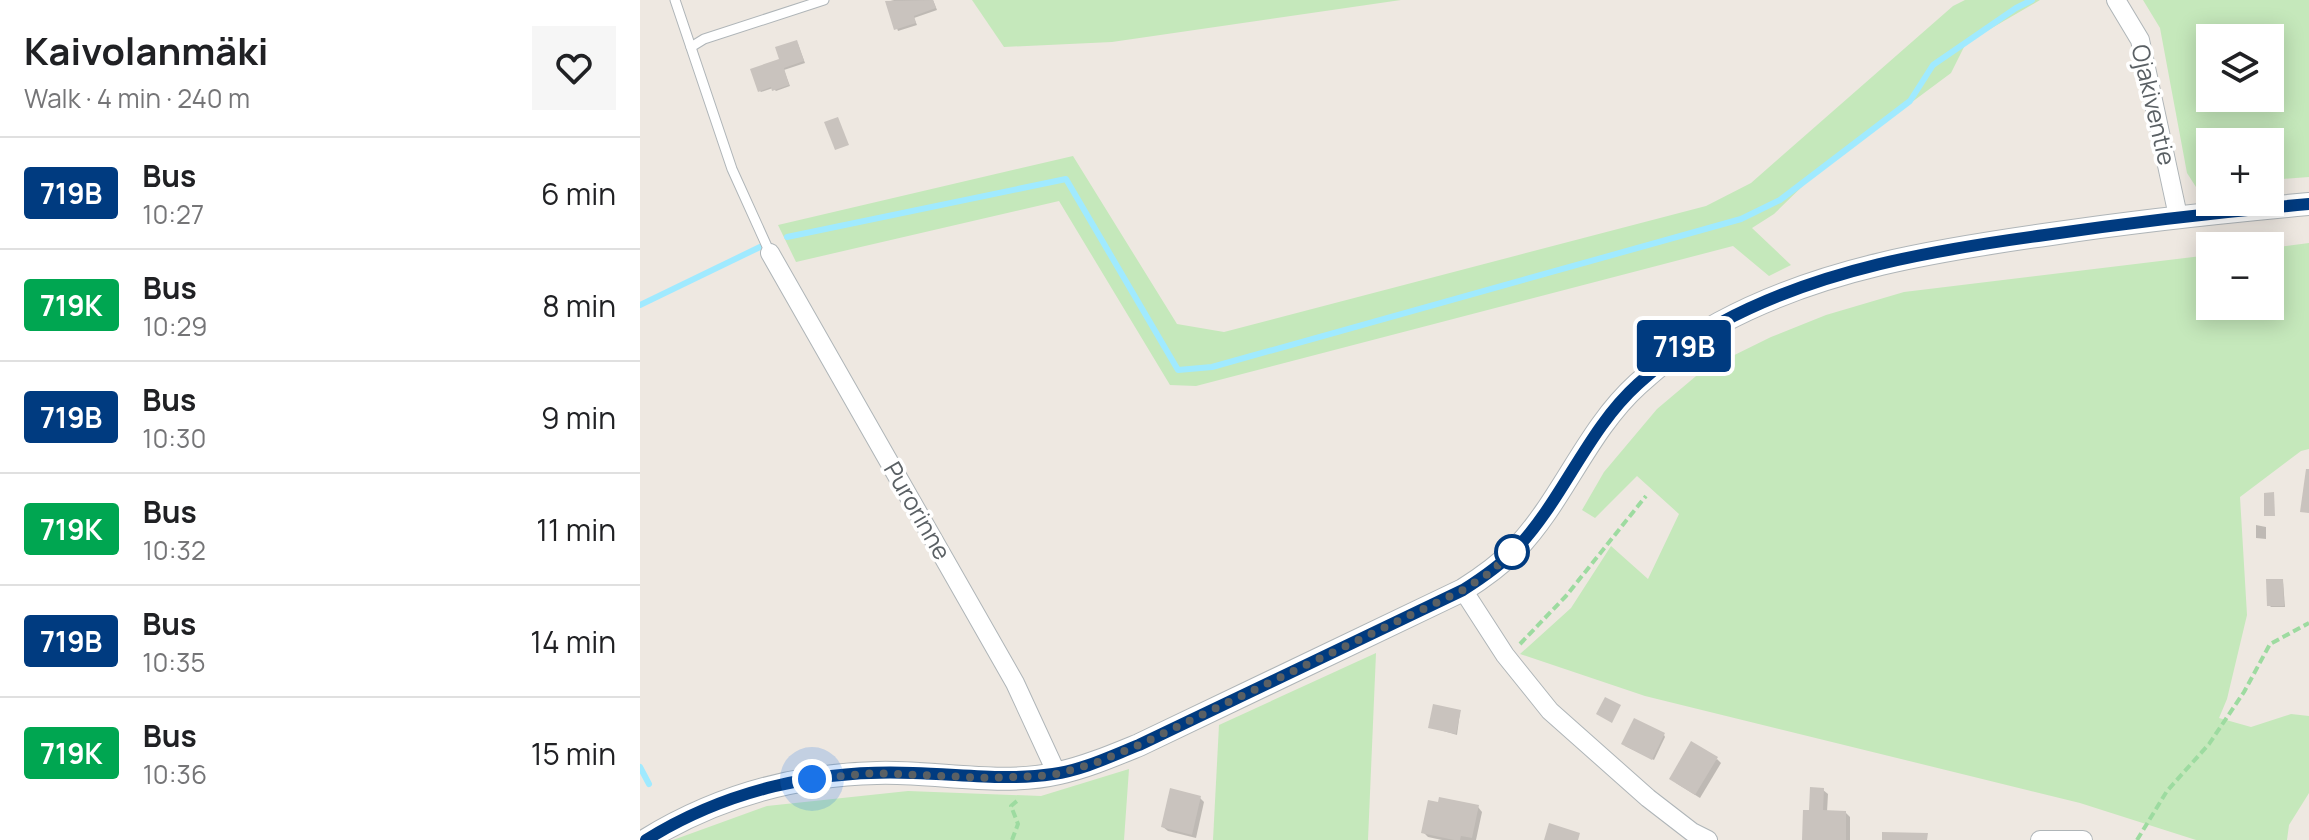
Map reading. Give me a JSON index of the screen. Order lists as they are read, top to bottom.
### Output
{
  "streets": {
    "street": ["Ojakiventie", "Purorinne"]
  },
  "lines": ["bus line 719B"],
  "page": {
    "heading": ["Kaivolanmäki", "Walk · 4 min · 240 m"],
    "on_map": "719B",
    "map_buttons": ["+", "−"],
    "list": [
      {
        "mark": "719B",
        "name": "Bus",
        "note": "10:27",
        "value": "6 min"
      },
      {
        "mark": "719K",
        "name": "Bus",
        "note": "10:29",
        "value": "8 min"
      },
      {
        "mark": "719B",
        "name": "Bus",
        "note": "10:30",
        "value": "9 min"
      },
      {
        "mark": "719K",
        "name": "Bus",
        "note": "10:32",
        "value": "11 min"
      },
      {
        "mark": "719B",
        "name": "Bus",
        "note": "10:35",
        "value": "14 min"
      },
      {
        "mark": "719K",
        "name": "Bus",
        "note": "10:36",
        "value": "15 min"
      }
    ]
  }
}
